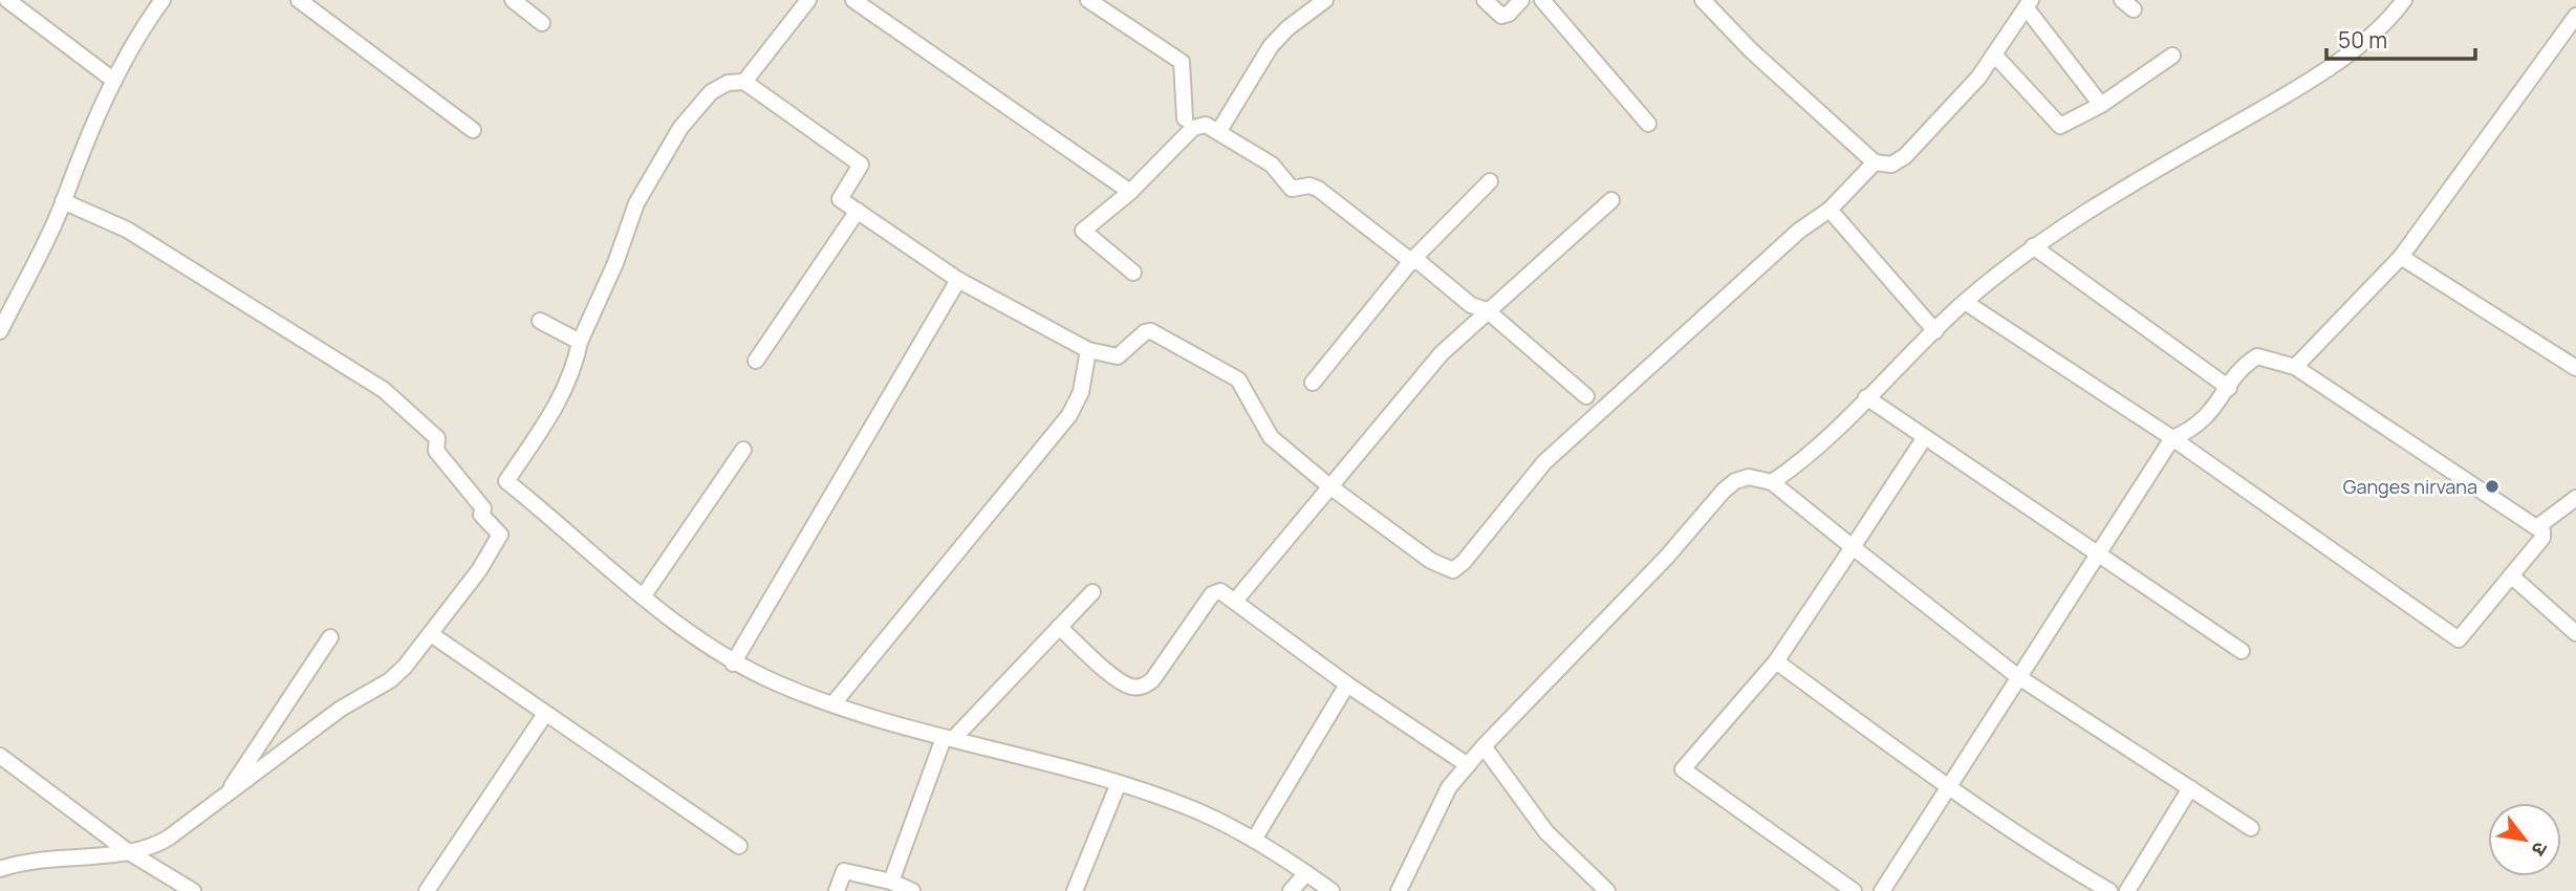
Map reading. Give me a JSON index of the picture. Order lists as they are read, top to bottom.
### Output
{
  "places": ["Ganges nirvana"],
  "scale_bar": "50 m",
  "north": "bottom right"
}
